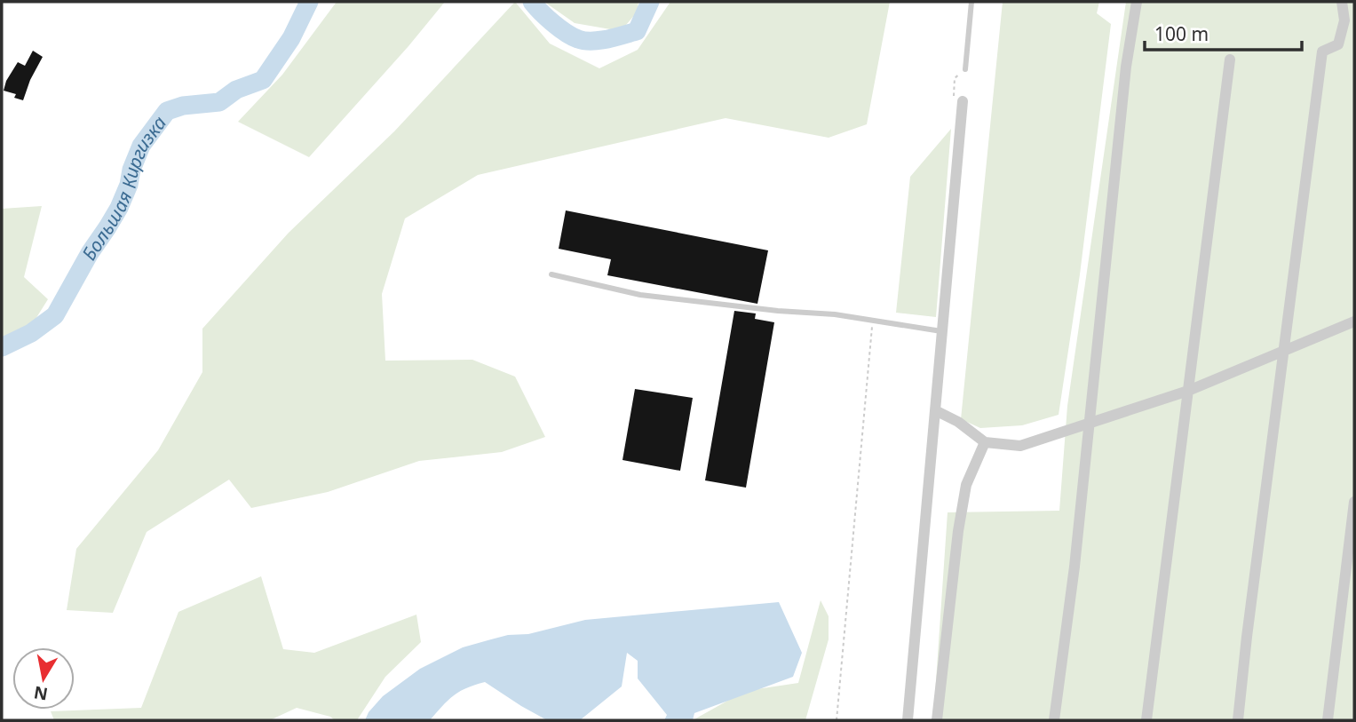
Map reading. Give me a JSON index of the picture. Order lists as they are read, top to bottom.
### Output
{
  "water": ["Большая Киргизка"],
  "scale_bar": "100 m",
  "north": "bottom"
}
